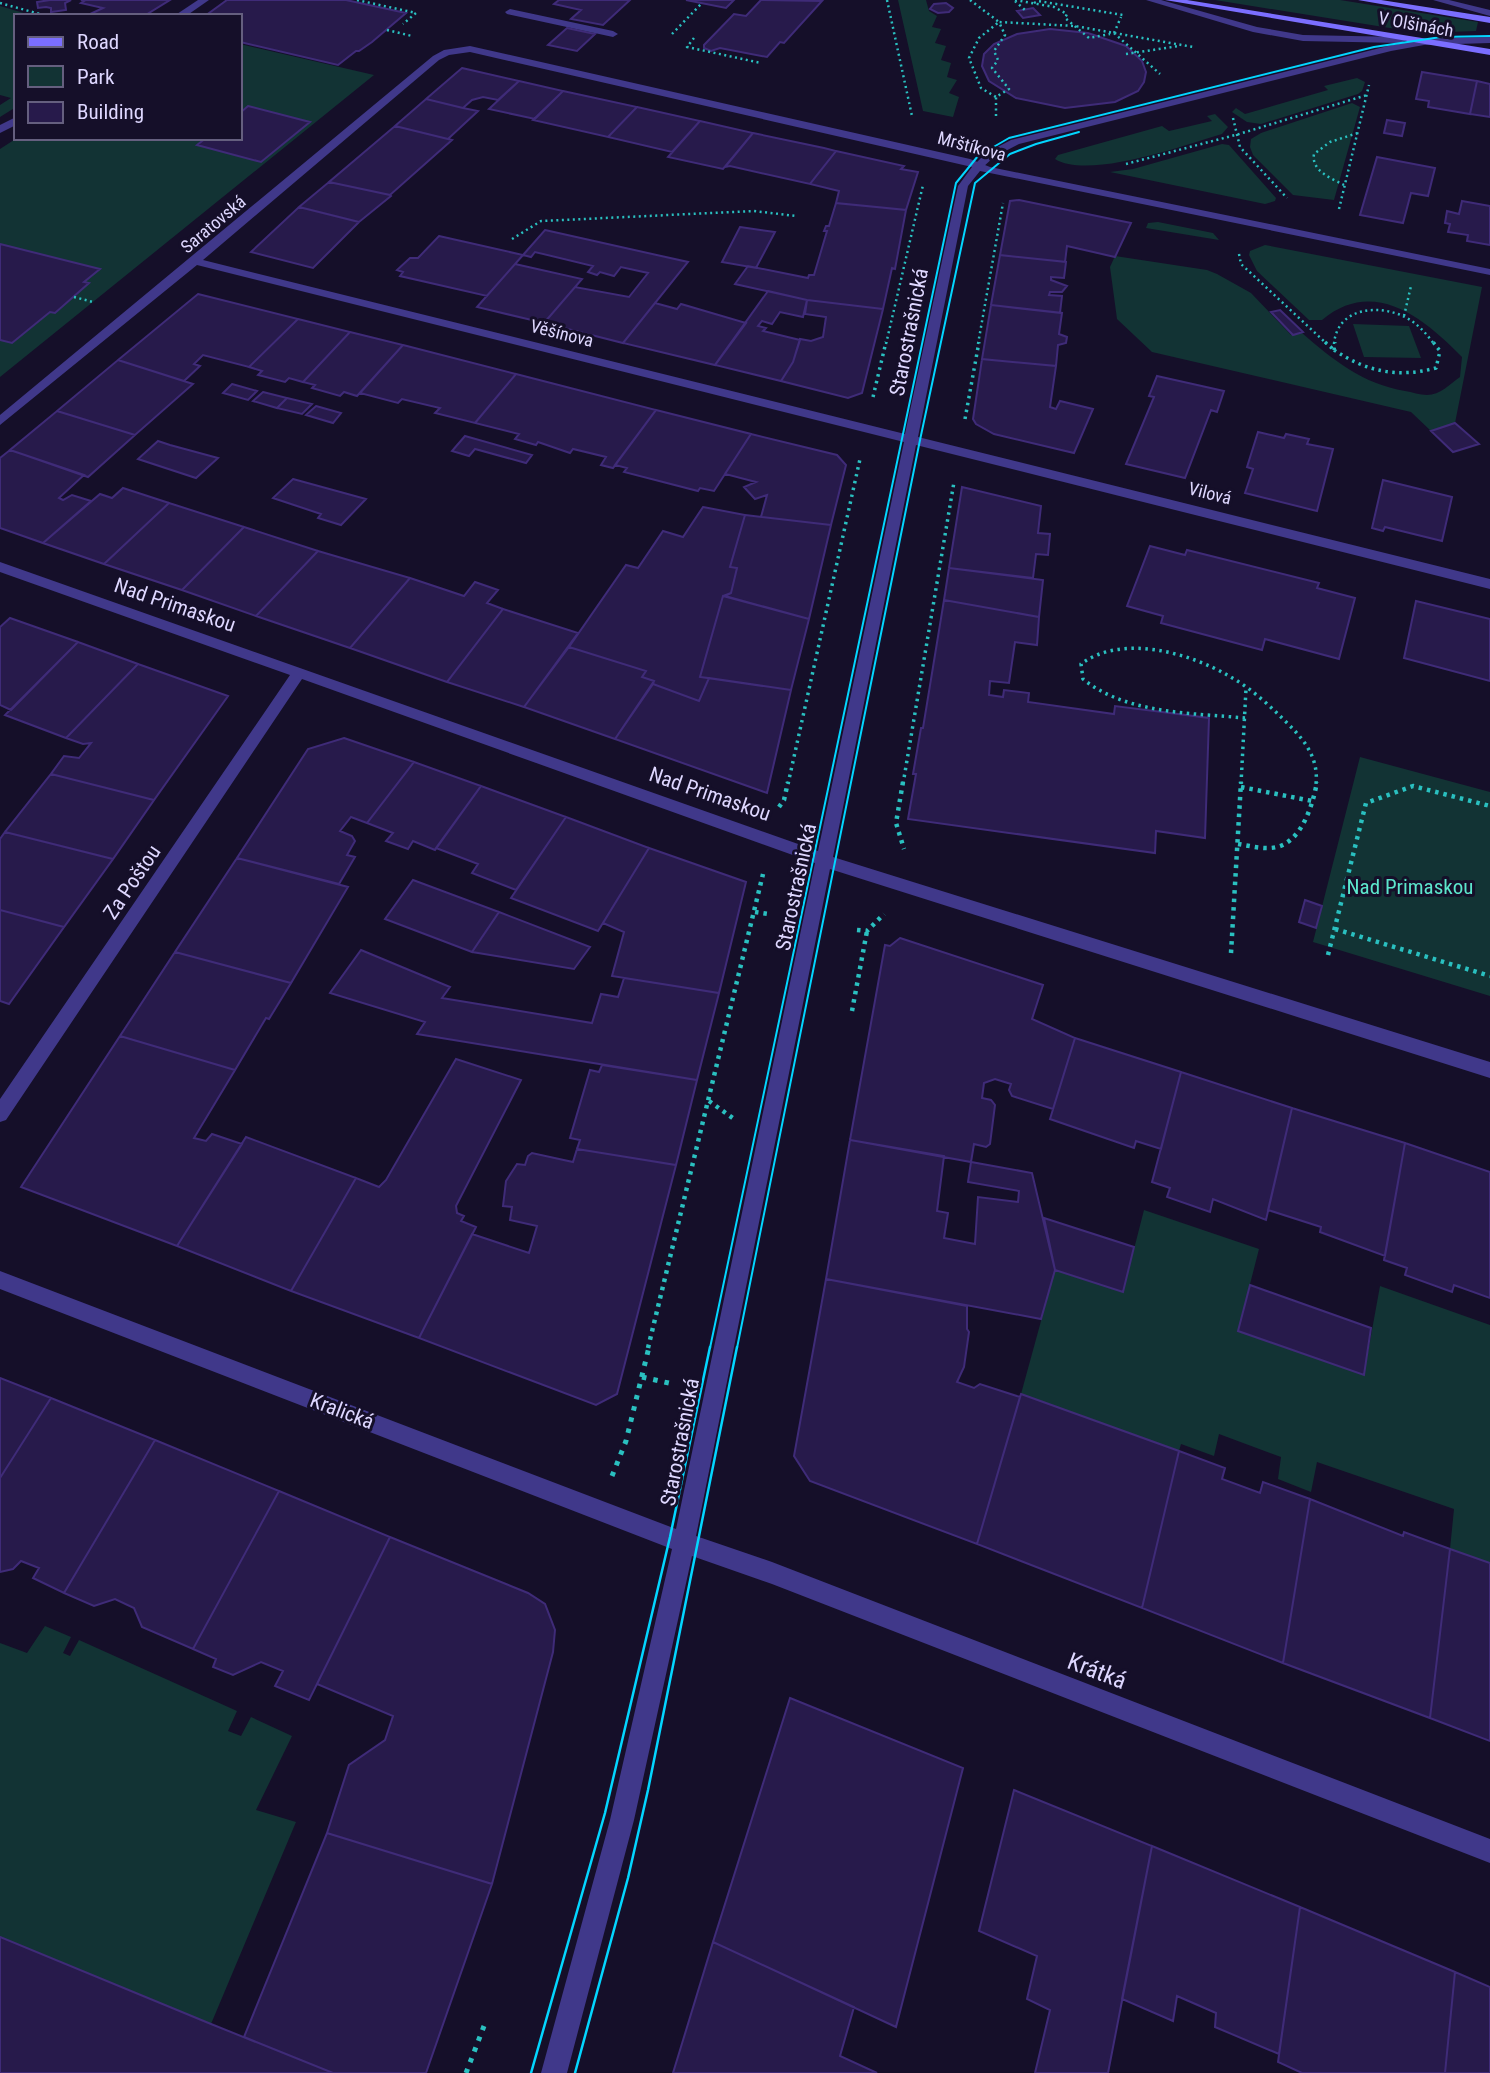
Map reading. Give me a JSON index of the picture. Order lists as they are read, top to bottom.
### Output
{
  "streets": {
    "main road": ["V Olšinách"],
    "street": [
      "Mrštíkova",
      "Saratovská",
      "Starostrašnická",
      "Věšínova",
      "Vilová",
      "Nad Primaskou",
      "Za Poštou",
      "Kralická",
      "Krátká"
    ]
  },
  "crossings": [
    ["V Olšinách", "Starostrašnická"],
    ["Mrštíkova", "Saratovská"],
    ["Mrštíkova", "Starostrašnická"],
    ["Saratovská", "Věšínova"],
    ["Starostrašnická", "Věšínova"],
    ["Starostrašnická", "Vilová"],
    ["Starostrašnická", "Nad Primaskou"],
    ["Starostrašnická", "Kralická"],
    ["Starostrašnická", "Krátká"],
    ["Věšínova", "Vilová"],
    ["Nad Primaskou", "Za Poštou"],
    ["Kralická", "Krátká"]
  ],
  "parks": ["Nad Primaskou"],
  "legend": ["Road", "Park", "Building"]
}
